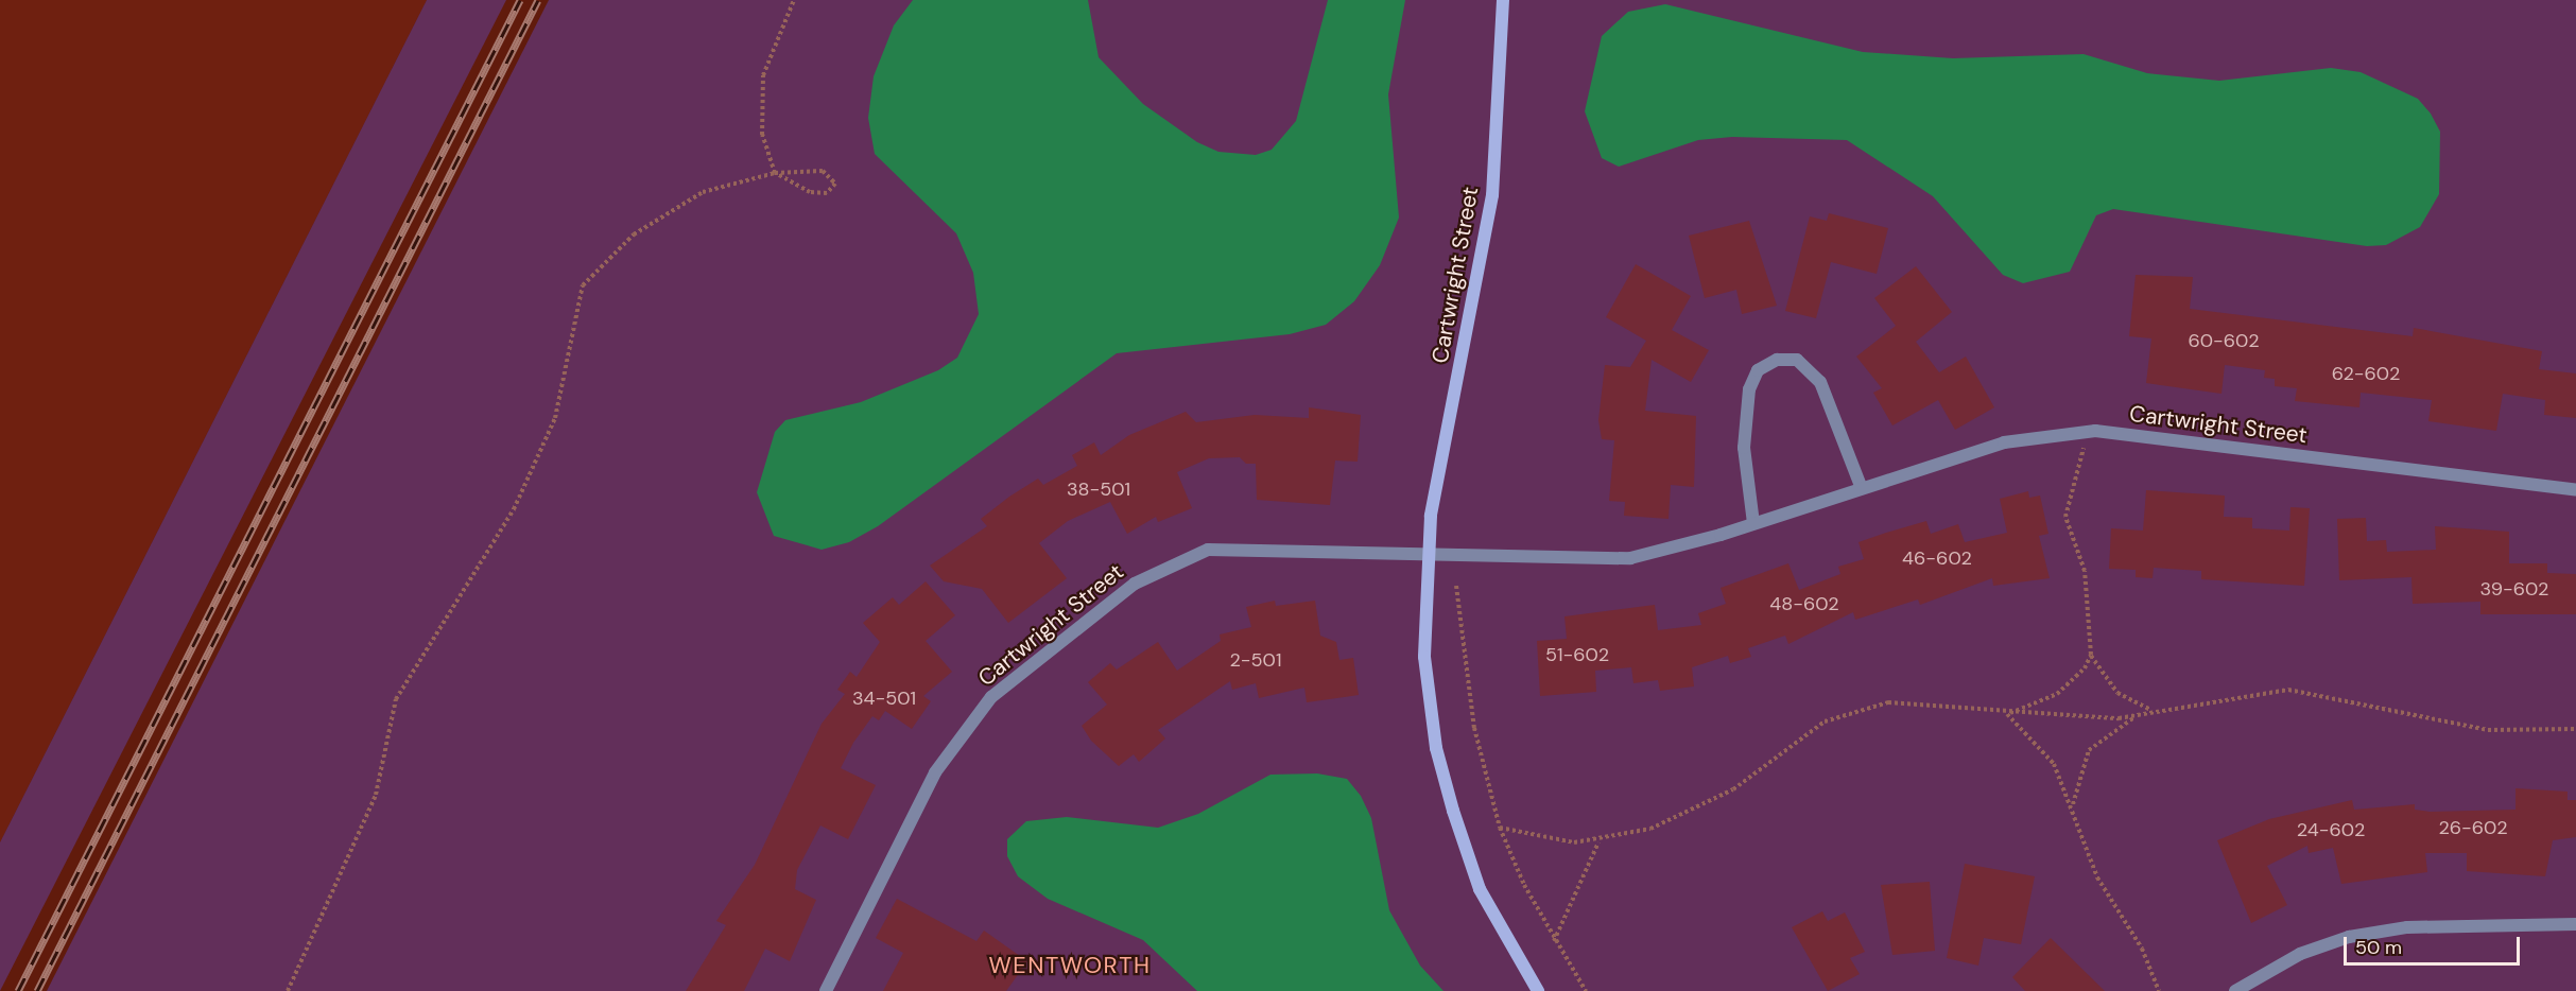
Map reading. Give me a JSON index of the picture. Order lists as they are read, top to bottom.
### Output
{
  "streets": {
    "street": ["Cartwright Street"]
  },
  "districts": ["WENTWORTH"],
  "house_numbers": [
    "60-602",
    "62-602",
    "38-501",
    "46-602",
    "39-602",
    "48-602",
    "51-602",
    "2-501",
    "34-501",
    "26-602",
    "24-602"
  ],
  "scale_bar": "50 m"
}
